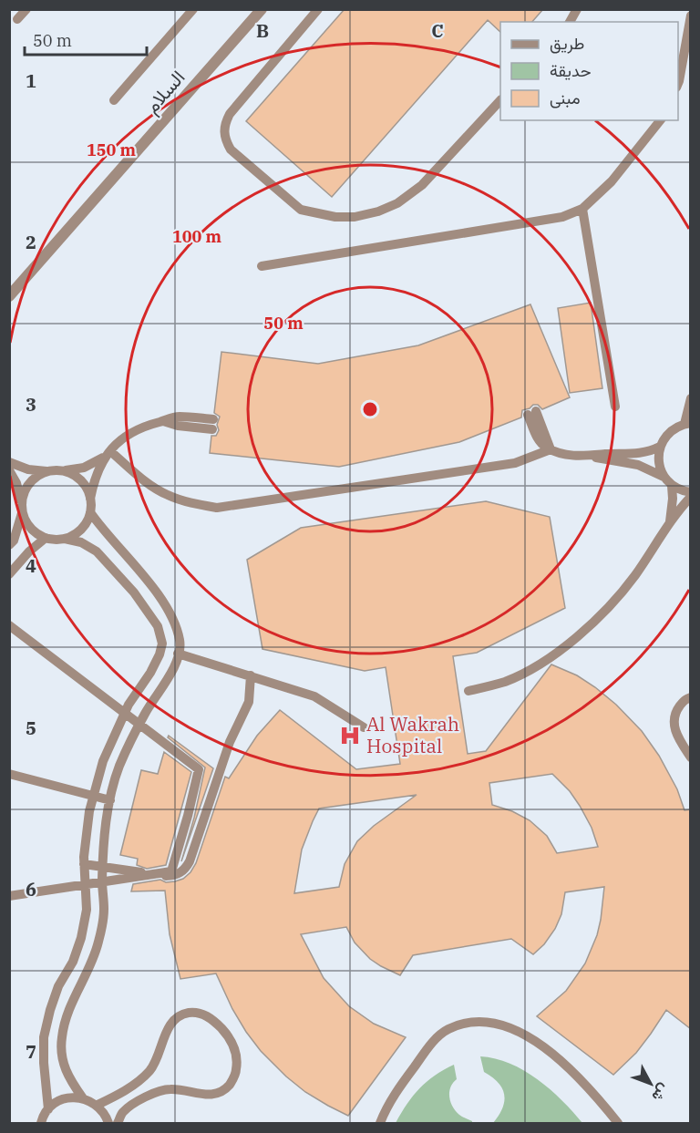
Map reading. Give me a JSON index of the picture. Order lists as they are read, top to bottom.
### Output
{
  "streets": {
    "street": ["السلام"]
  },
  "places": {
    "hospital": ["Al Wakrah Hospital"]
  },
  "legend": ["طريق", "حديقة", "مبنى"],
  "scale_bar": "50 m",
  "north": "bottom right",
  "grid": {
    "columns": ["B", "C"],
    "rows": [
      "1",
      "2",
      "3",
      "4",
      "5",
      "6",
      "7"
    ]
  },
  "rings": ["150 m", "100 m", "50 m"]
}
